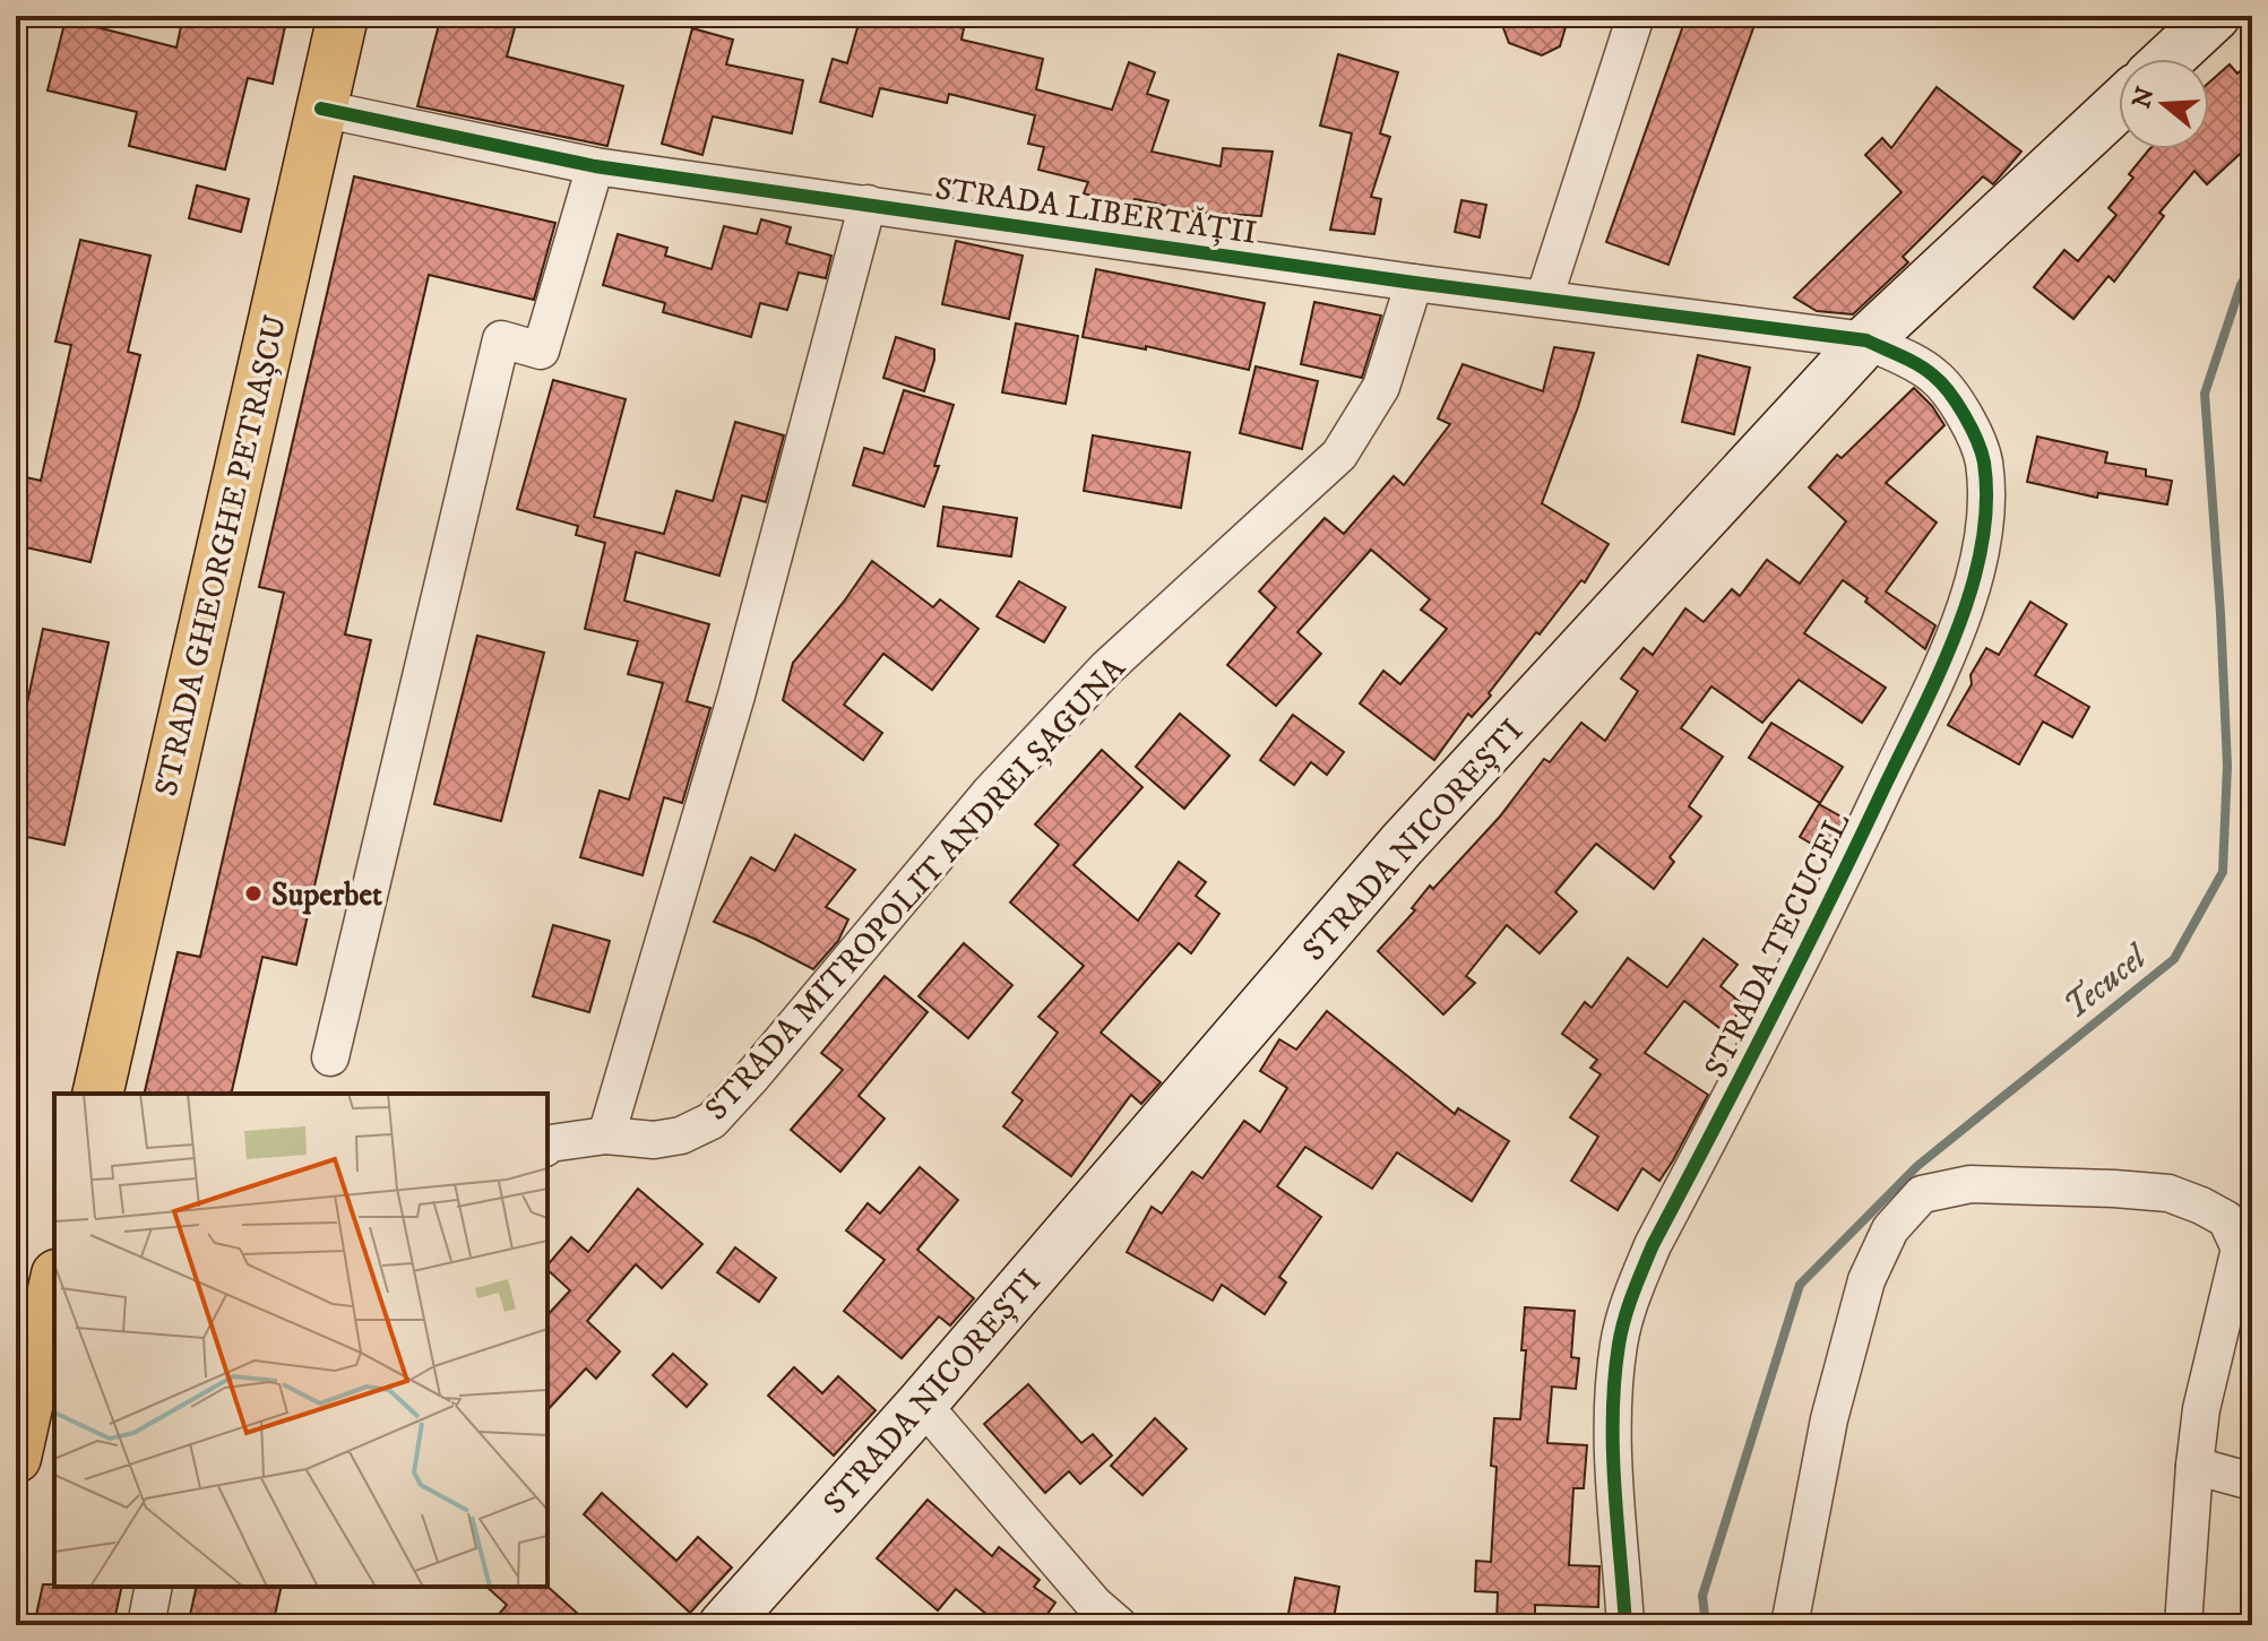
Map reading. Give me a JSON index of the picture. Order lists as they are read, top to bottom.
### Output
{
  "streets": {
    "main road": ["STRADA GHEORGHE PETRAȘCU", "STRADA NICOREȘTI"],
    "street": ["STRADA LIBERTĂȚII", "STRADA MITROPOLIT ANDREI ȘAGUNA", "STRADA TECUCEL"]
  },
  "crossings": [
    ["STRADA LIBERTĂȚII", "STRADA GHEORGHE PETRAȘCU"],
    ["STRADA LIBERTĂȚII", "STRADA NICOREȘTI"],
    ["STRADA LIBERTĂȚII", "STRADA MITROPOLIT ANDREI ȘAGUNA"],
    ["STRADA LIBERTĂȚII", "STRADA TECUCEL"],
    ["STRADA NICOREȘTI", "STRADA TECUCEL"]
  ],
  "water": ["Tecucel"],
  "places": ["Superbet"],
  "north": "left"
}
